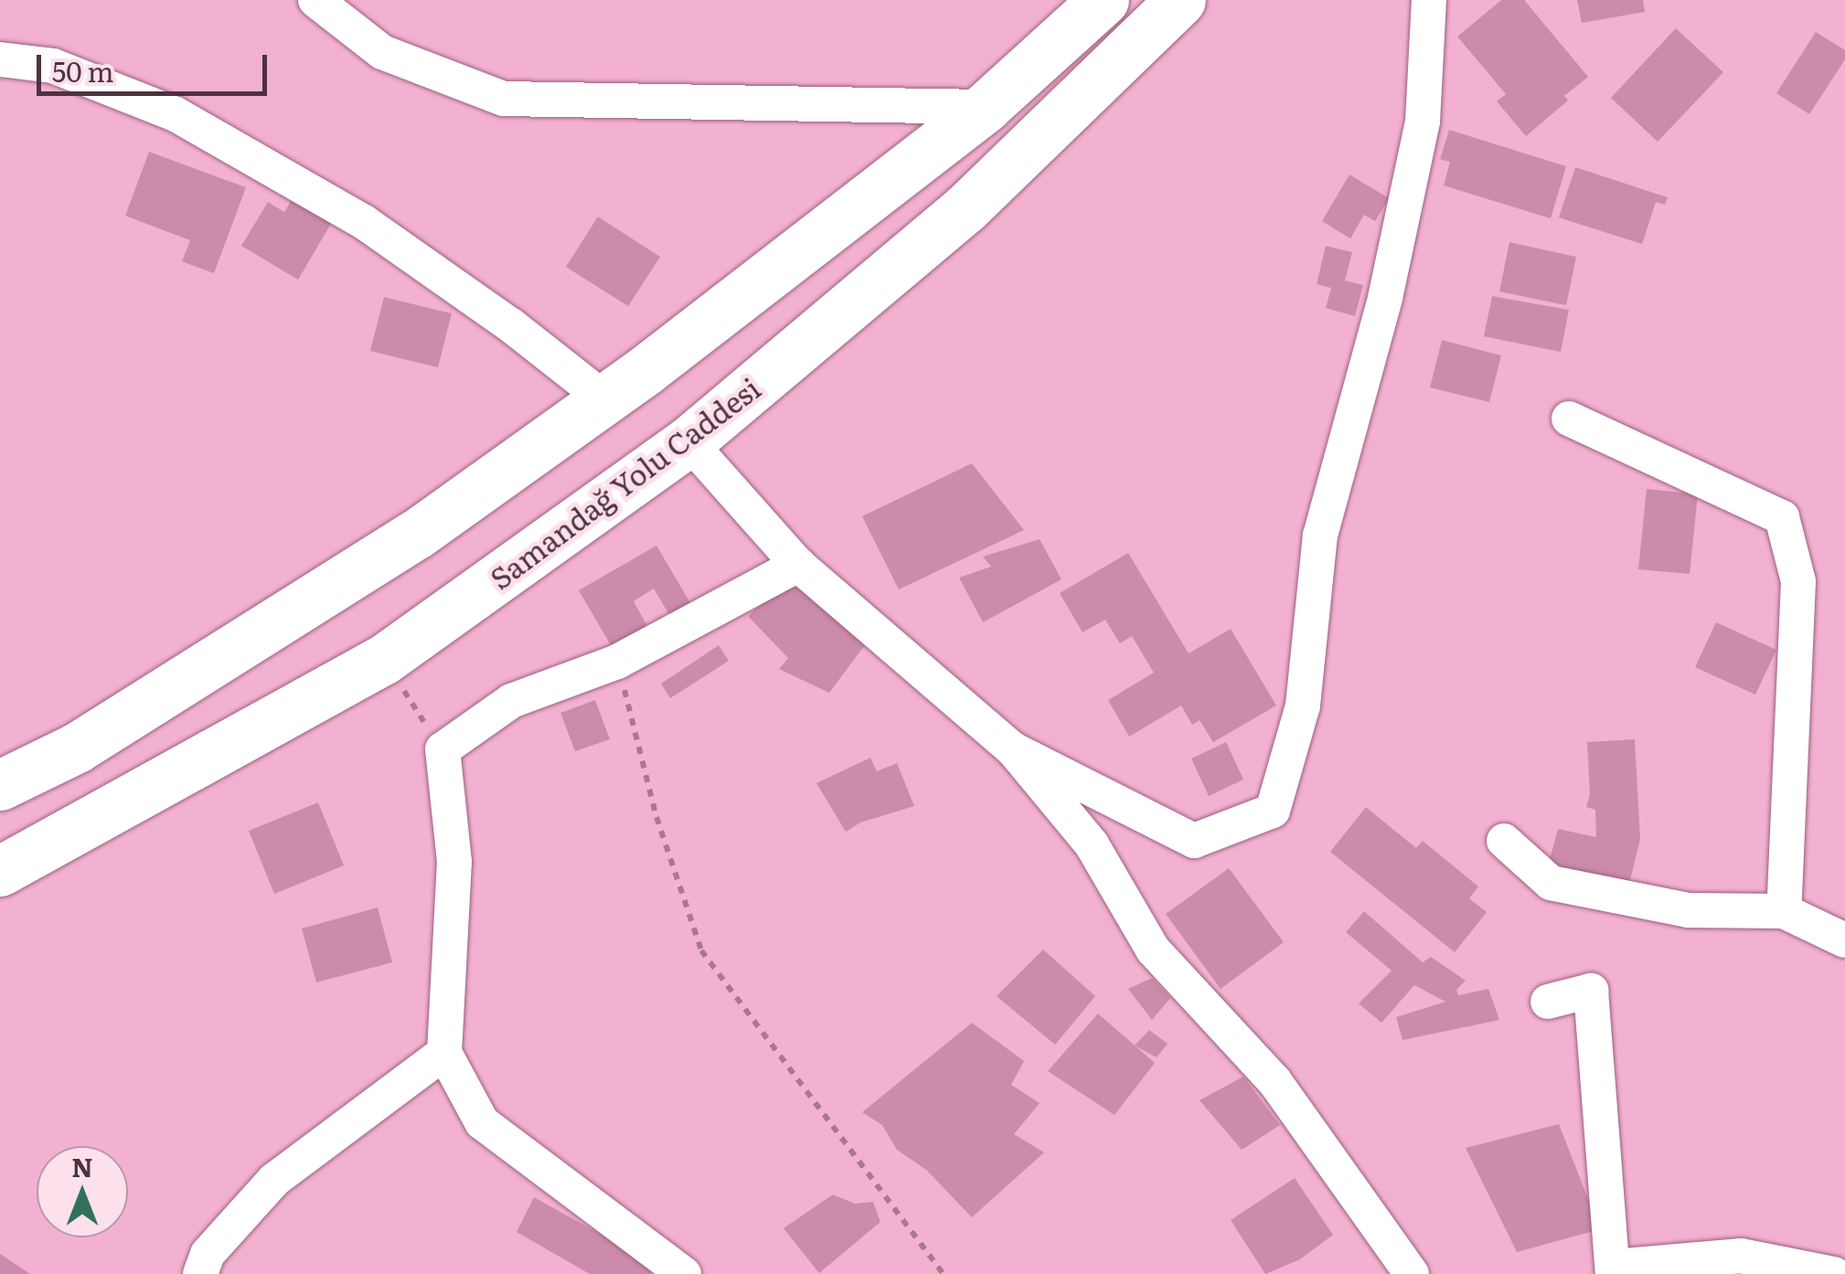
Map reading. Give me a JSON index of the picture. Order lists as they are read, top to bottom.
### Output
{
  "streets": {
    "highway": ["Samandağ Yolu Caddesi"]
  },
  "scale_bar": "50 m",
  "north": "top"
}
